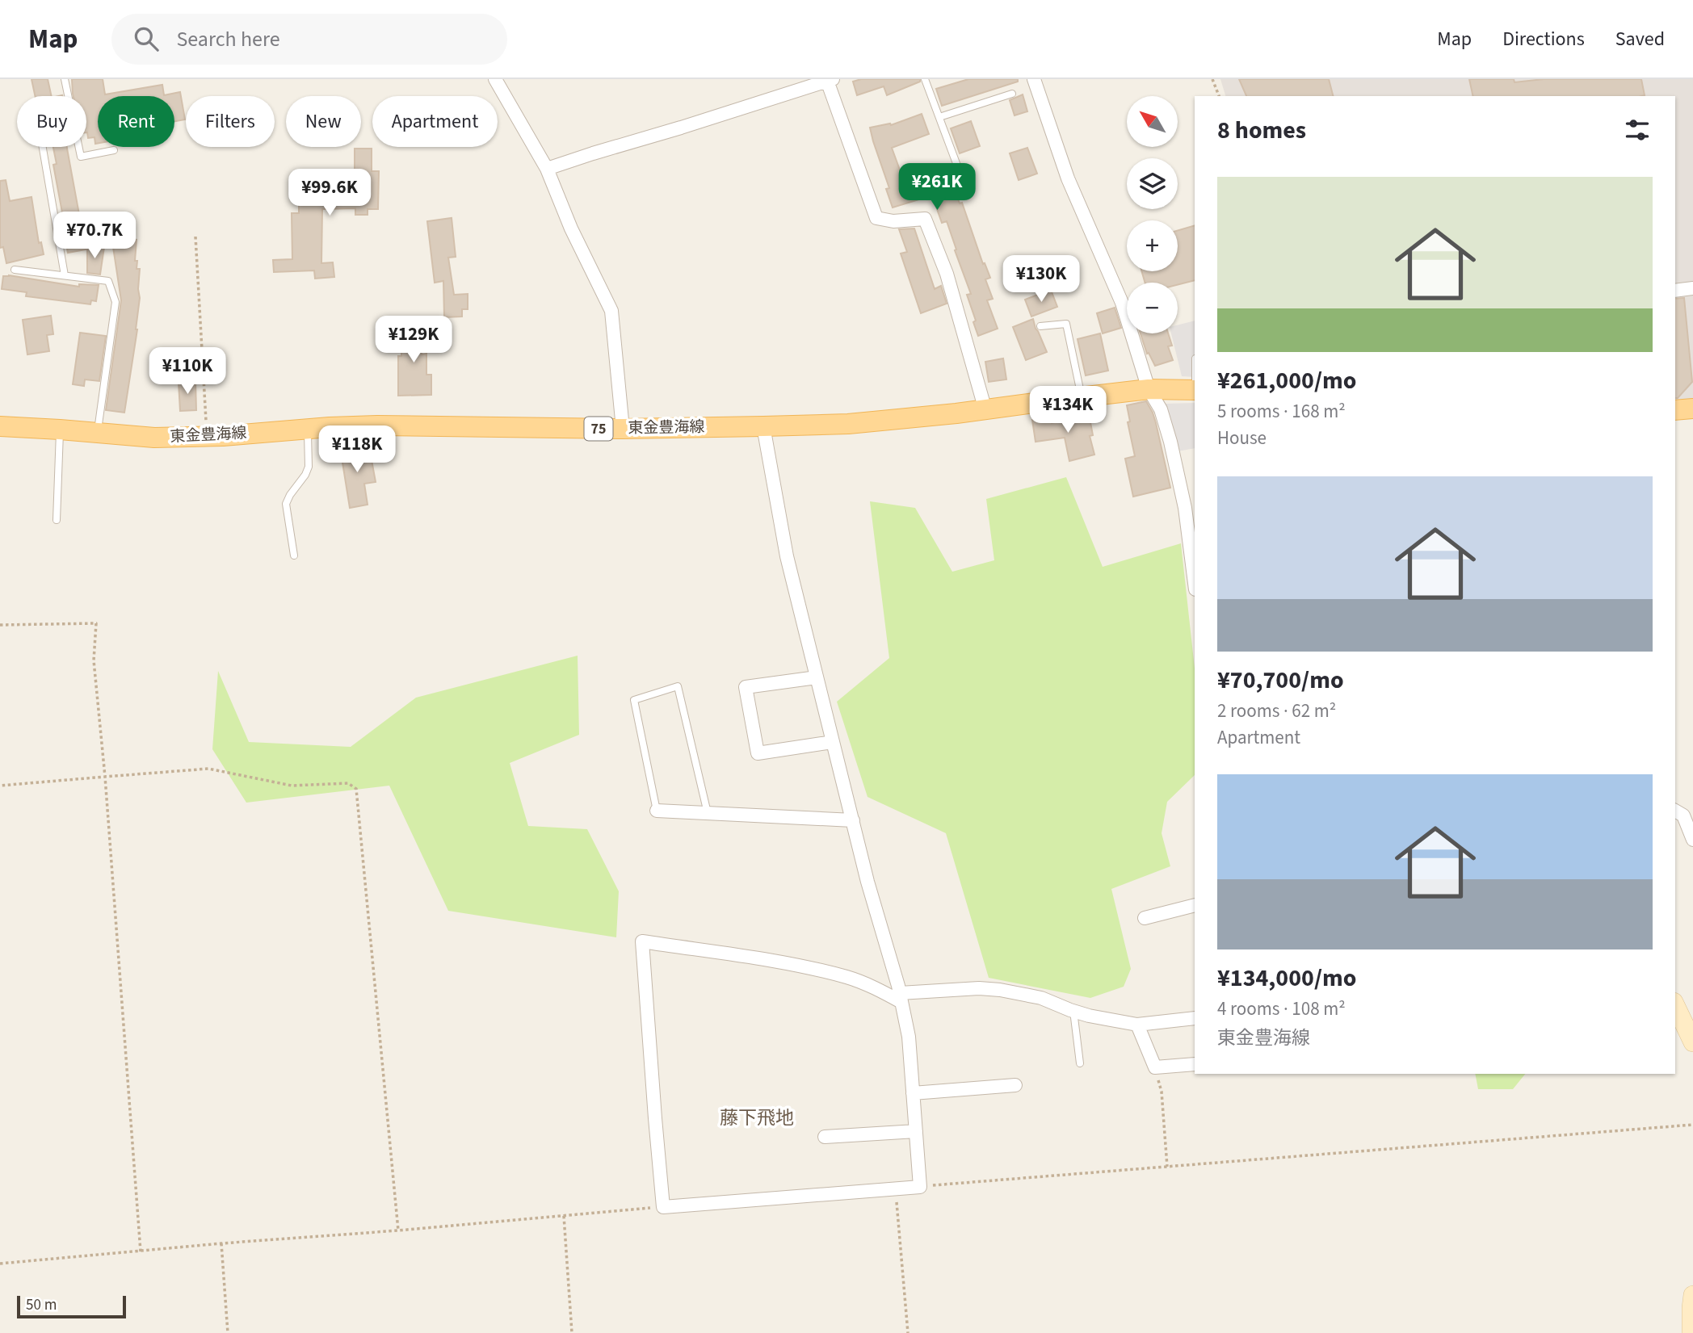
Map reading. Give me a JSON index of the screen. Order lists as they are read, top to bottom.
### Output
{
  "streets": {
    "main road": ["東金豊海線", "75"]
  },
  "districts": ["藤下飛地"],
  "scale_bar": "50 m",
  "north": "top left",
  "page": {
    "header": "Map",
    "search": "Search here",
    "nav": ["Map", "Directions", "Saved"],
    "map_buttons": ["+", "−"],
    "chip": [
      "Buy",
      "Rent",
      "Filters",
      "New",
      "Apartment"
    ],
    "heading": "8 homes",
    "price": [
      "¥261K",
      "¥99.6K",
      "¥70.7K",
      "¥130K",
      "¥129K",
      "¥110K",
      "¥134K",
      "¥118K"
    ],
    "list": [
      {
        "name": "¥261,000/mo",
        "note": "5 rooms · 168 m² · House"
      },
      {
        "name": "¥70,700/mo",
        "note": "2 rooms · 62 m² · Apartment"
      },
      {
        "name": "¥134,000/mo",
        "note": "4 rooms · 108 m² · 東金豊海線"
      }
    ],
    "scale": "50 m"
  }
}
